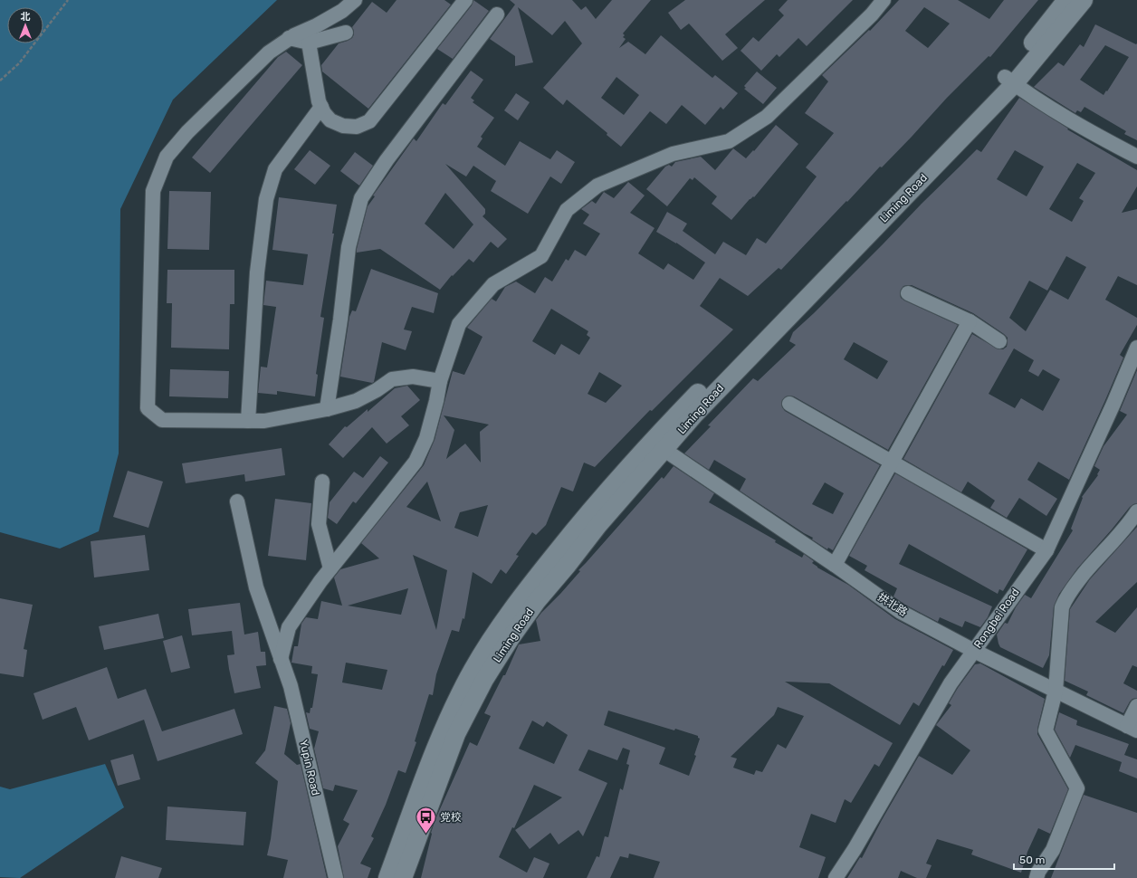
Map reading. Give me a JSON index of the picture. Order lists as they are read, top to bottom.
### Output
{
  "streets": {
    "street": [
      "Liming Road",
      "拱北路",
      "Rongbei Road",
      "Yupin Road"
    ]
  },
  "crossings": [
    ["Liming Road", "拱北路"],
    ["拱北路", "Rongbei Road"]
  ],
  "places": {
    "bus stop": ["党校"]
  },
  "scale_bar": "50 m",
  "north": "top"
}
